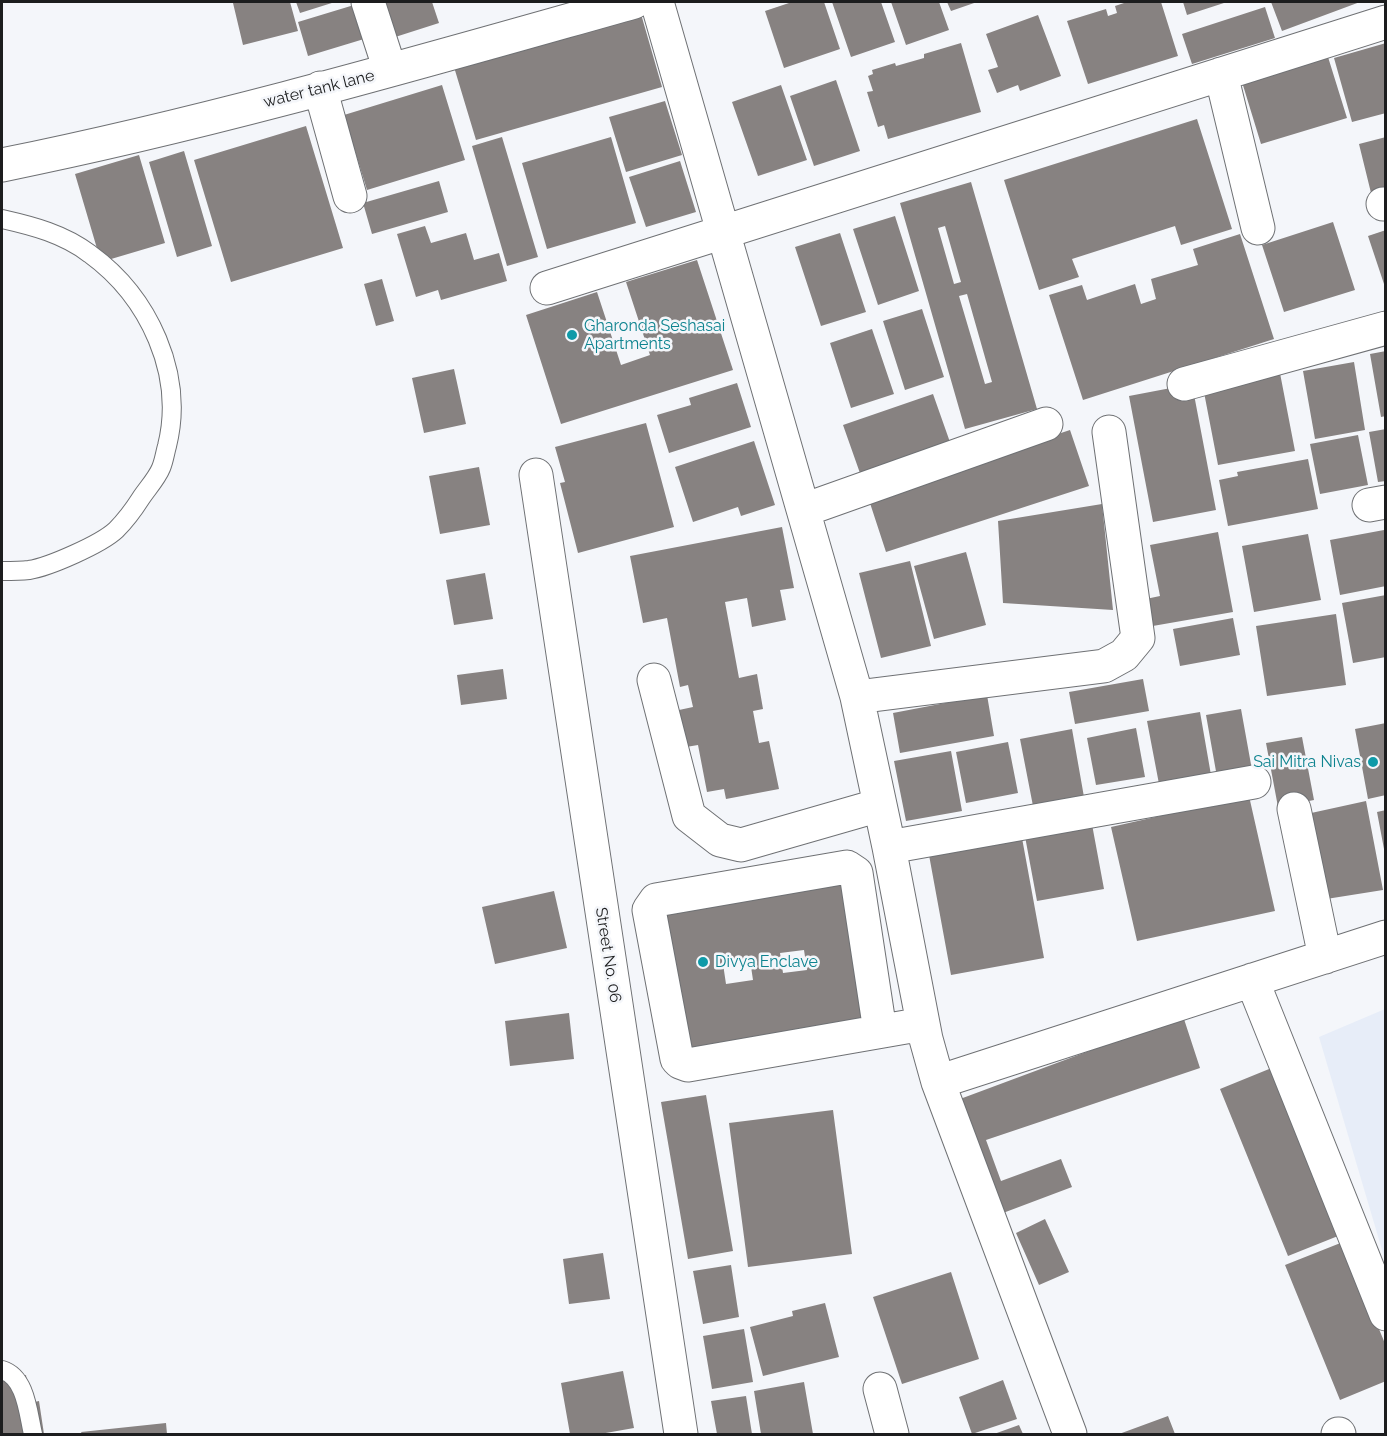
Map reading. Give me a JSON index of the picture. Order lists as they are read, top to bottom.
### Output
{
  "streets": {
    "street": ["water tank lane", "Street No. 06"]
  },
  "places": ["Gharonda Seshasai Apartments", "Sai Mitra Nivas", "Divya Enclave"]
}
